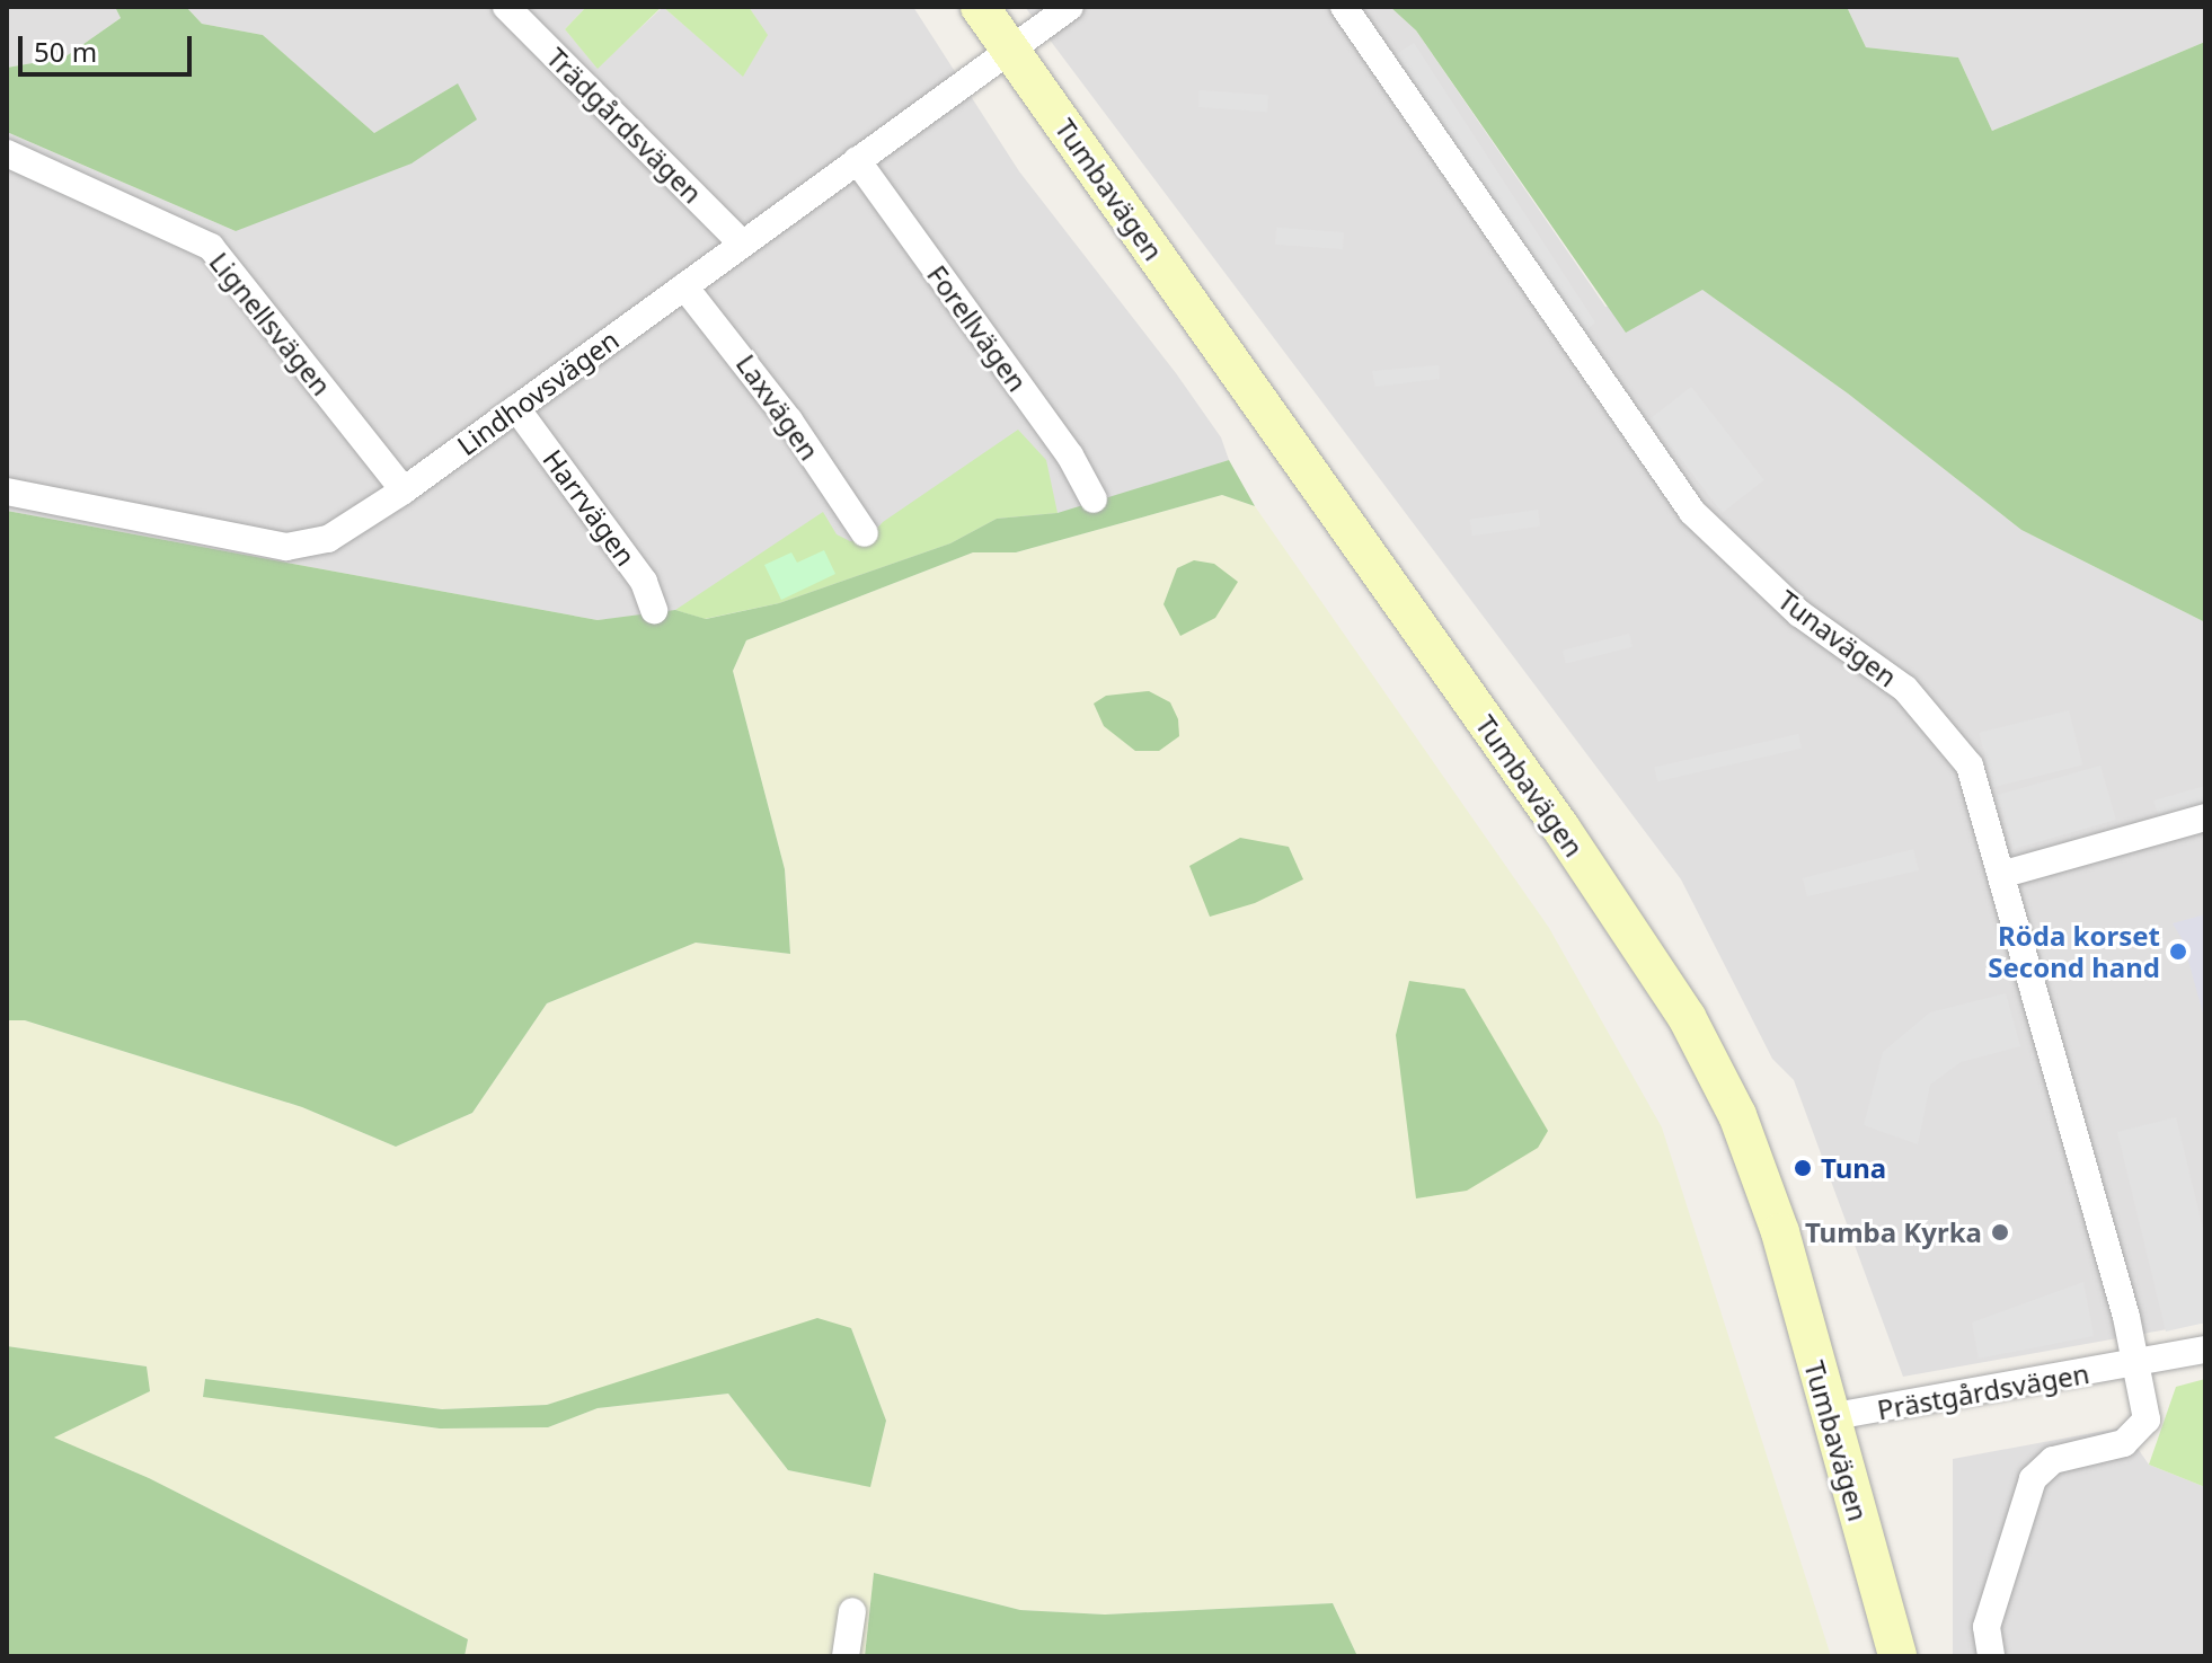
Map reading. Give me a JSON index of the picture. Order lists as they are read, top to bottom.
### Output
{
  "streets": {
    "main road": ["Tumbavägen"],
    "street": [
      "Trädgårdsvägen",
      "Lignellsvägen",
      "Forellvägen",
      "Lindhovsvägen",
      "Laxvägen",
      "Harrvägen",
      "Tunavägen",
      "Prästgårdsvägen"
    ]
  },
  "crossings": [
    ["Trädgårdsvägen", "Lindhovsvägen"],
    ["Tumbavägen", "Lindhovsvägen"],
    ["Tumbavägen", "Prästgårdsvägen"],
    ["Lignellsvägen", "Lindhovsvägen"],
    ["Forellvägen", "Lindhovsvägen"],
    ["Lindhovsvägen", "Laxvägen"],
    ["Lindhovsvägen", "Harrvägen"],
    ["Tunavägen", "Prästgårdsvägen"]
  ],
  "places": ["Röda korset Second hand", "Tuna", "Tumba Kyrka"],
  "scale_bar": "50 m"
}
